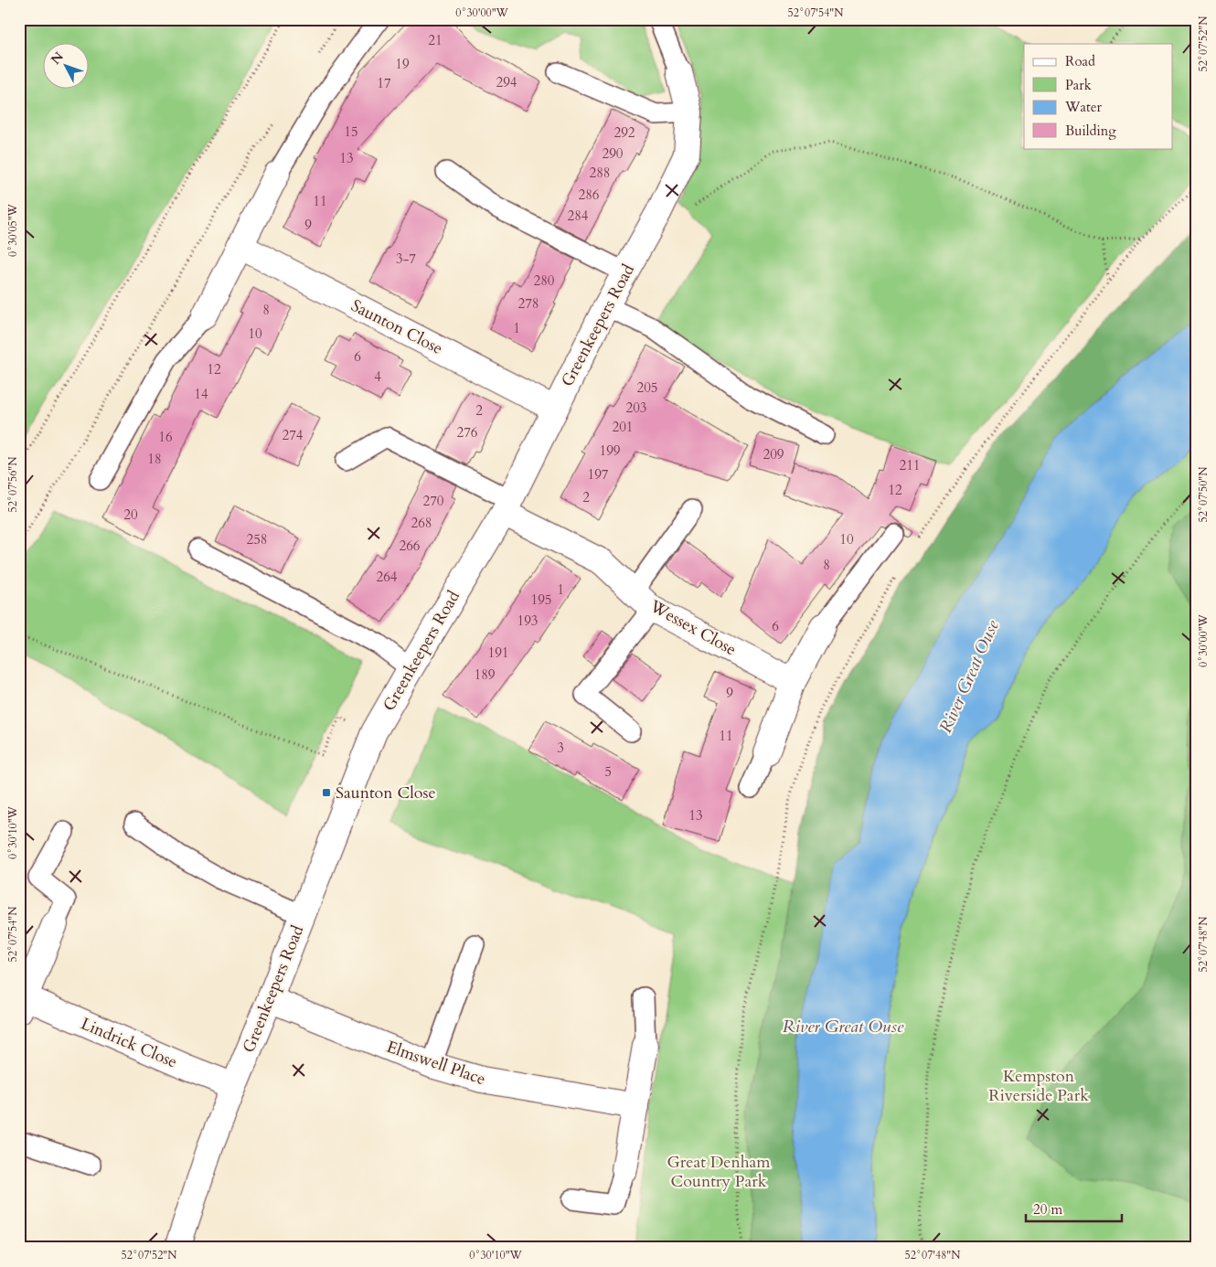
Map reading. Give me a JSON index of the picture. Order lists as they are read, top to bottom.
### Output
{
  "streets": {
    "street": [
      "Greenkeepers Road",
      "Saunton Close",
      "Wessex Close",
      "Lindrick Close",
      "Elmswell Place"
    ]
  },
  "crossings": [
    ["Greenkeepers Road", "Saunton Close"],
    ["Greenkeepers Road", "Wessex Close"],
    ["Greenkeepers Road", "Lindrick Close"],
    ["Greenkeepers Road", "Elmswell Place"]
  ],
  "water": ["River Great Ouse"],
  "parks": ["Kempston Riverside Park", "Great Denham Country Park"],
  "places": {
    "transit": ["Saunton Close"]
  },
  "house_numbers": [
    "21",
    "19",
    "294",
    "17",
    "15",
    "292",
    "290",
    "13",
    "288",
    "286",
    "11",
    "284",
    "9",
    "3-7",
    "280",
    "278",
    "8",
    "1",
    "10",
    "6",
    "12",
    "4",
    "205",
    "14",
    "203",
    "2",
    "201",
    "276",
    "274",
    "16",
    "199",
    "209",
    "18",
    "211",
    "197",
    "12",
    "2",
    "270",
    "20",
    "268",
    "258",
    "10",
    "266",
    "8",
    "264",
    "1",
    "195",
    "193",
    "6",
    "191",
    "189",
    "9",
    "11",
    "3",
    "5",
    "13"
  ],
  "legend": [
    "Road",
    "Park",
    "Water",
    "Building"
  ],
  "scale_bar": "20 m",
  "north": "top left",
  "coordinates": [
    "0°30'00\"W",
    "52°07'54\"N",
    "52°07'52\"N",
    "0°30'05\"W",
    "52°07'56\"N",
    "52°07'50\"N",
    "0°30'10\"W",
    "52°07'48\"N"
  ]
}
